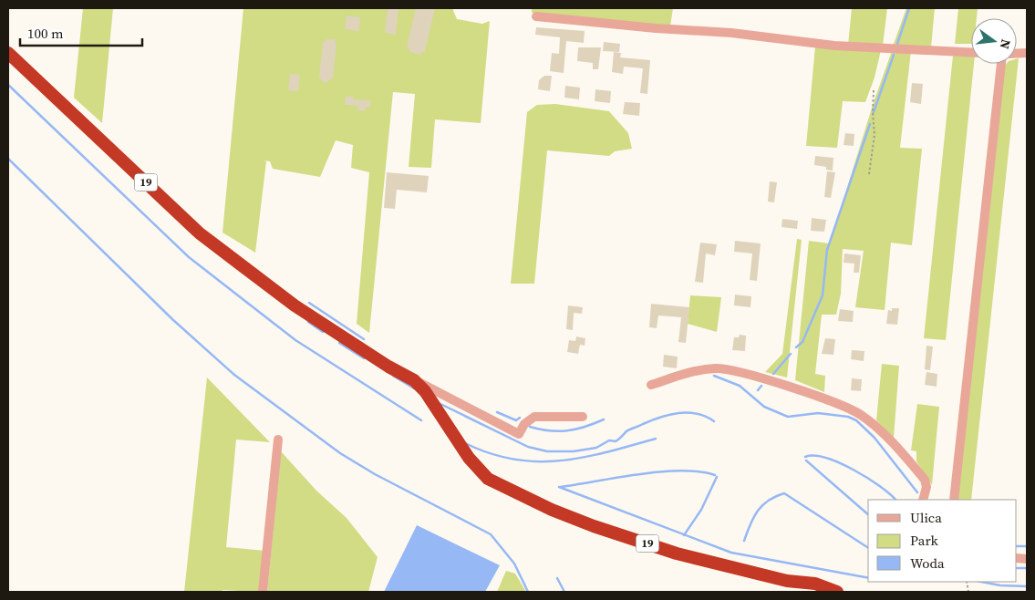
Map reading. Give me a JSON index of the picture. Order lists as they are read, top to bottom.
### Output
{
  "streets": {
    "highway": ["19"]
  },
  "legend": ["Ulica", "Park", "Woda"],
  "scale_bar": "100 m",
  "north": "right"
}
